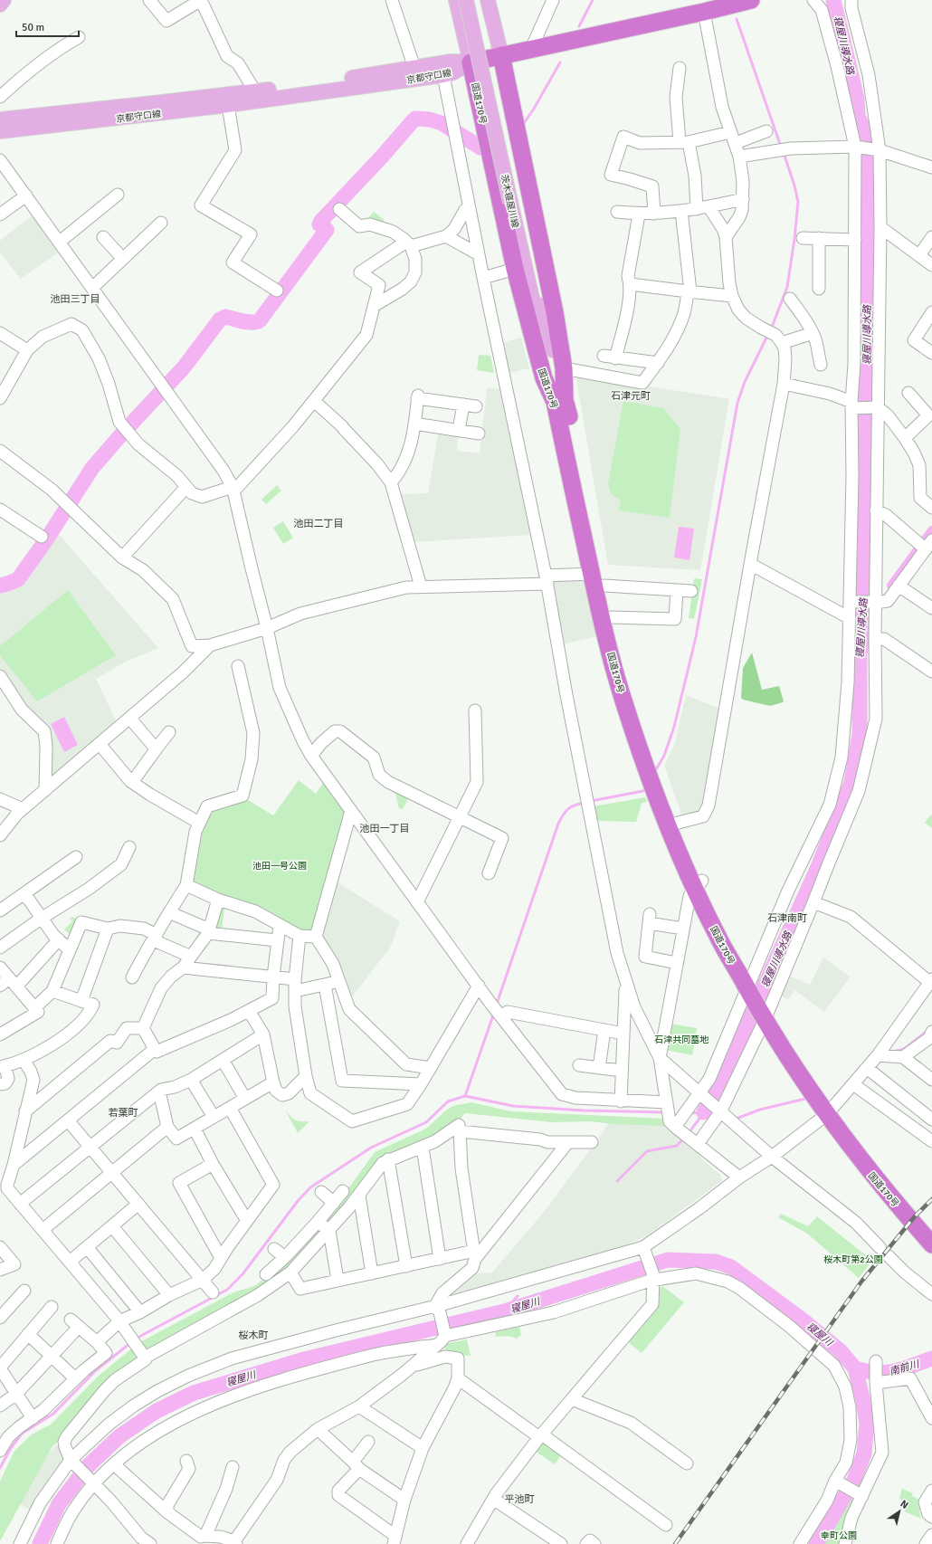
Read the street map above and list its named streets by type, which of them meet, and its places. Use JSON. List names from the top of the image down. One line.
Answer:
{"streets":{"highway":["国道170号"],"main road":["京都守口線","茨木寝屋川線"]},"crossings":[["京都守口線","国道170号"],["国道170号","茨木寝屋川線"]],"districts":["池田三丁目","石津元町","池田二丁目","池田一丁目","石津南町","若葉町","桜木町","平池町"],"water":["寝屋川導水路","寝屋川","南前川"],"parks":["池田一号公園","石津共同墓地","桜木町第2公園","幸町公園"],"scale_bar":"50 m","north":"top right"}
